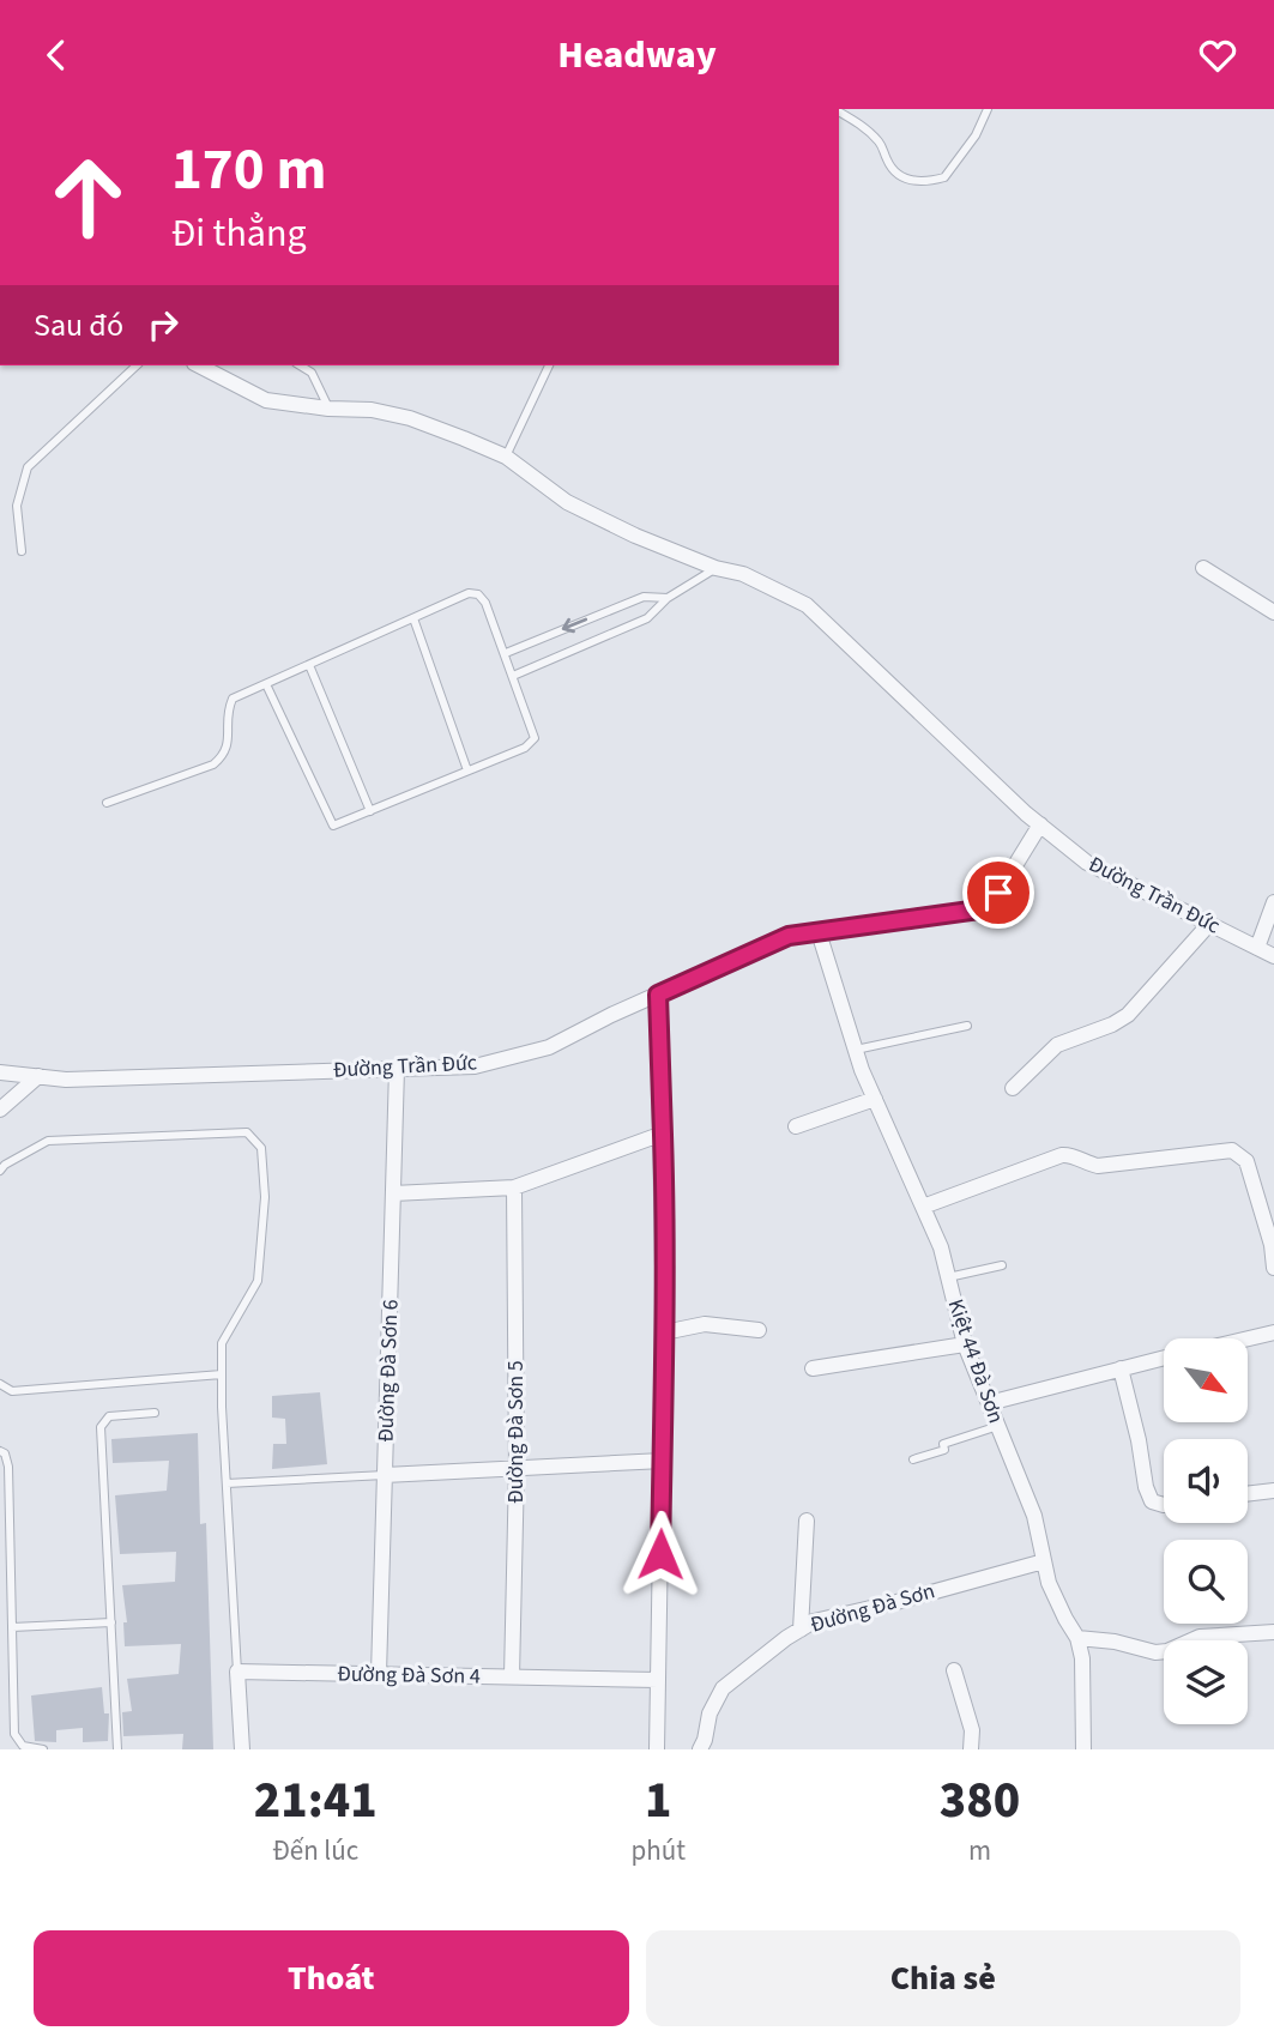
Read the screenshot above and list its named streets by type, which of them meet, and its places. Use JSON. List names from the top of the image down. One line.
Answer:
{"streets":{"street":["Đường Trần Đức","Kiệt 44 Đà Sơn","Đường Đà Sơn 6","Đường Đà Sơn 5","Đường Đà Sơn","Đường Đà Sơn 4"]},"crossings":[["Đường Trần Đức","Kiệt 44 Đà Sơn"],["Đường Trần Đức","Đường Đà Sơn 6"],["Kiệt 44 Đà Sơn","Đường Đà Sơn"],["Đường Đà Sơn 6","Đường Đà Sơn 4"],["Đường Đà Sơn 5","Đường Đà Sơn 4"]],"north":"bottom right","page":{"header":"Headway","turn":["170 m","Đi thẳng"],"then":"Sau đó","eta":["21:41","Đến lúc","1","phút","380","m"],"buttons":["Thoát","Chia sẻ"]}}
